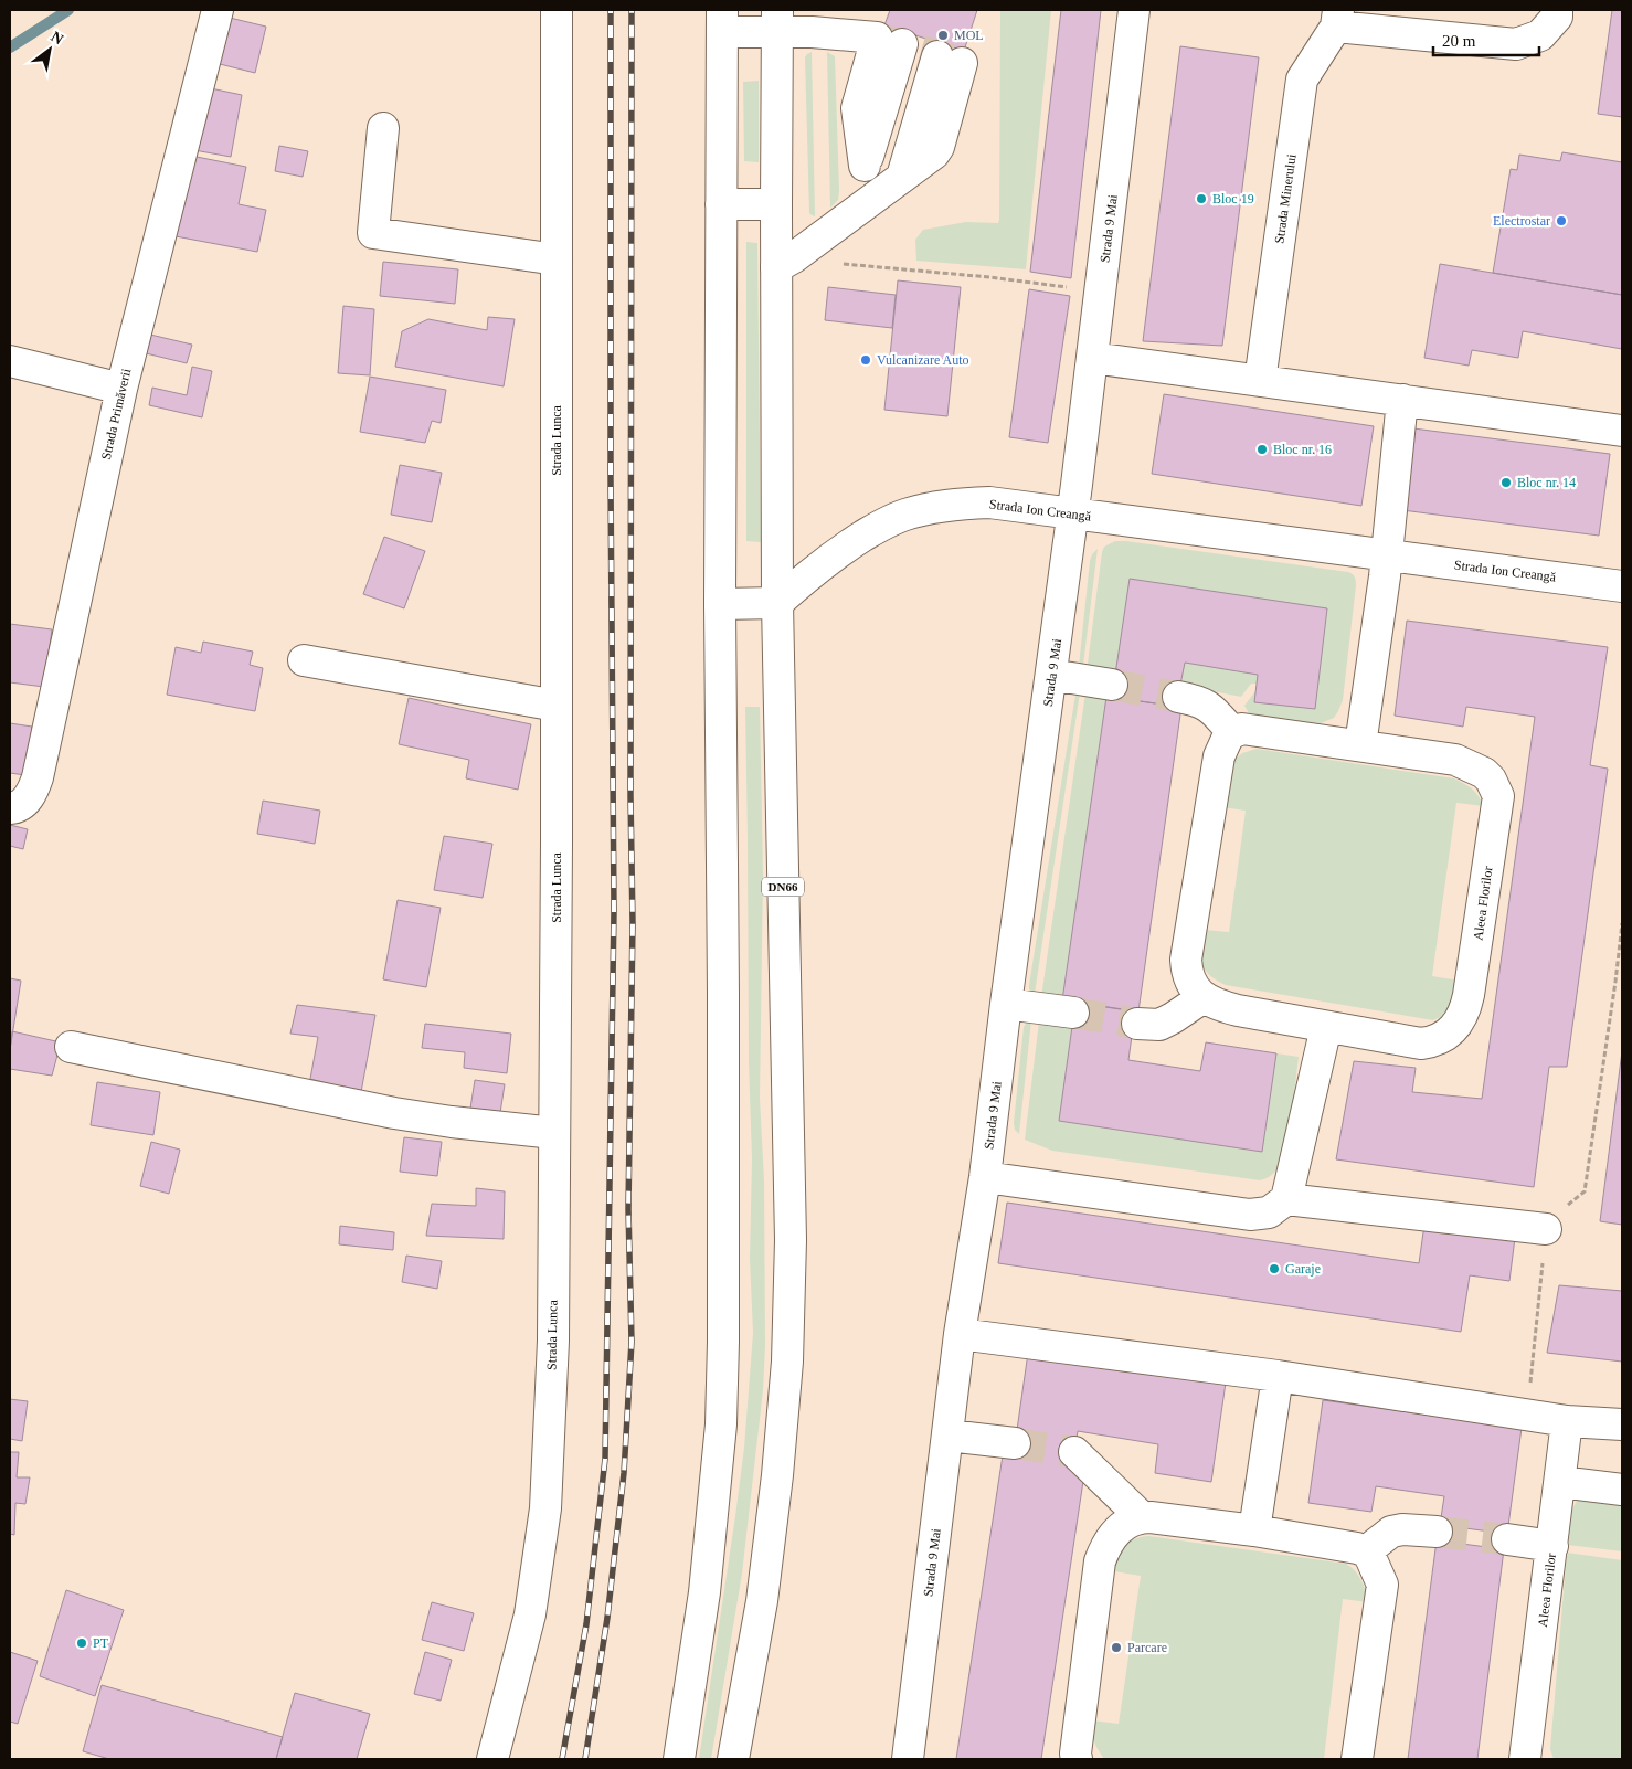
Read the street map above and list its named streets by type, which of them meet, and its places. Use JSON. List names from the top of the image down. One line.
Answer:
{"streets":{"street":["Strada Minerului","Strada 9 Mai","Strada Primăverii","Strada Lunca","Strada Ion Creangă","DN66","Aleea Florilor"]},"crossings":[["Strada 9 Mai","Strada Ion Creangă"],["Strada Ion Creangă","DN66"]],"places":["MOL","Bloc 19","Electrostar","Vulcanizare Auto","Bloc nr. 16","Bloc nr. 14","Garaje","PT","Parcare"],"scale_bar":"20 m","north":"top right"}
